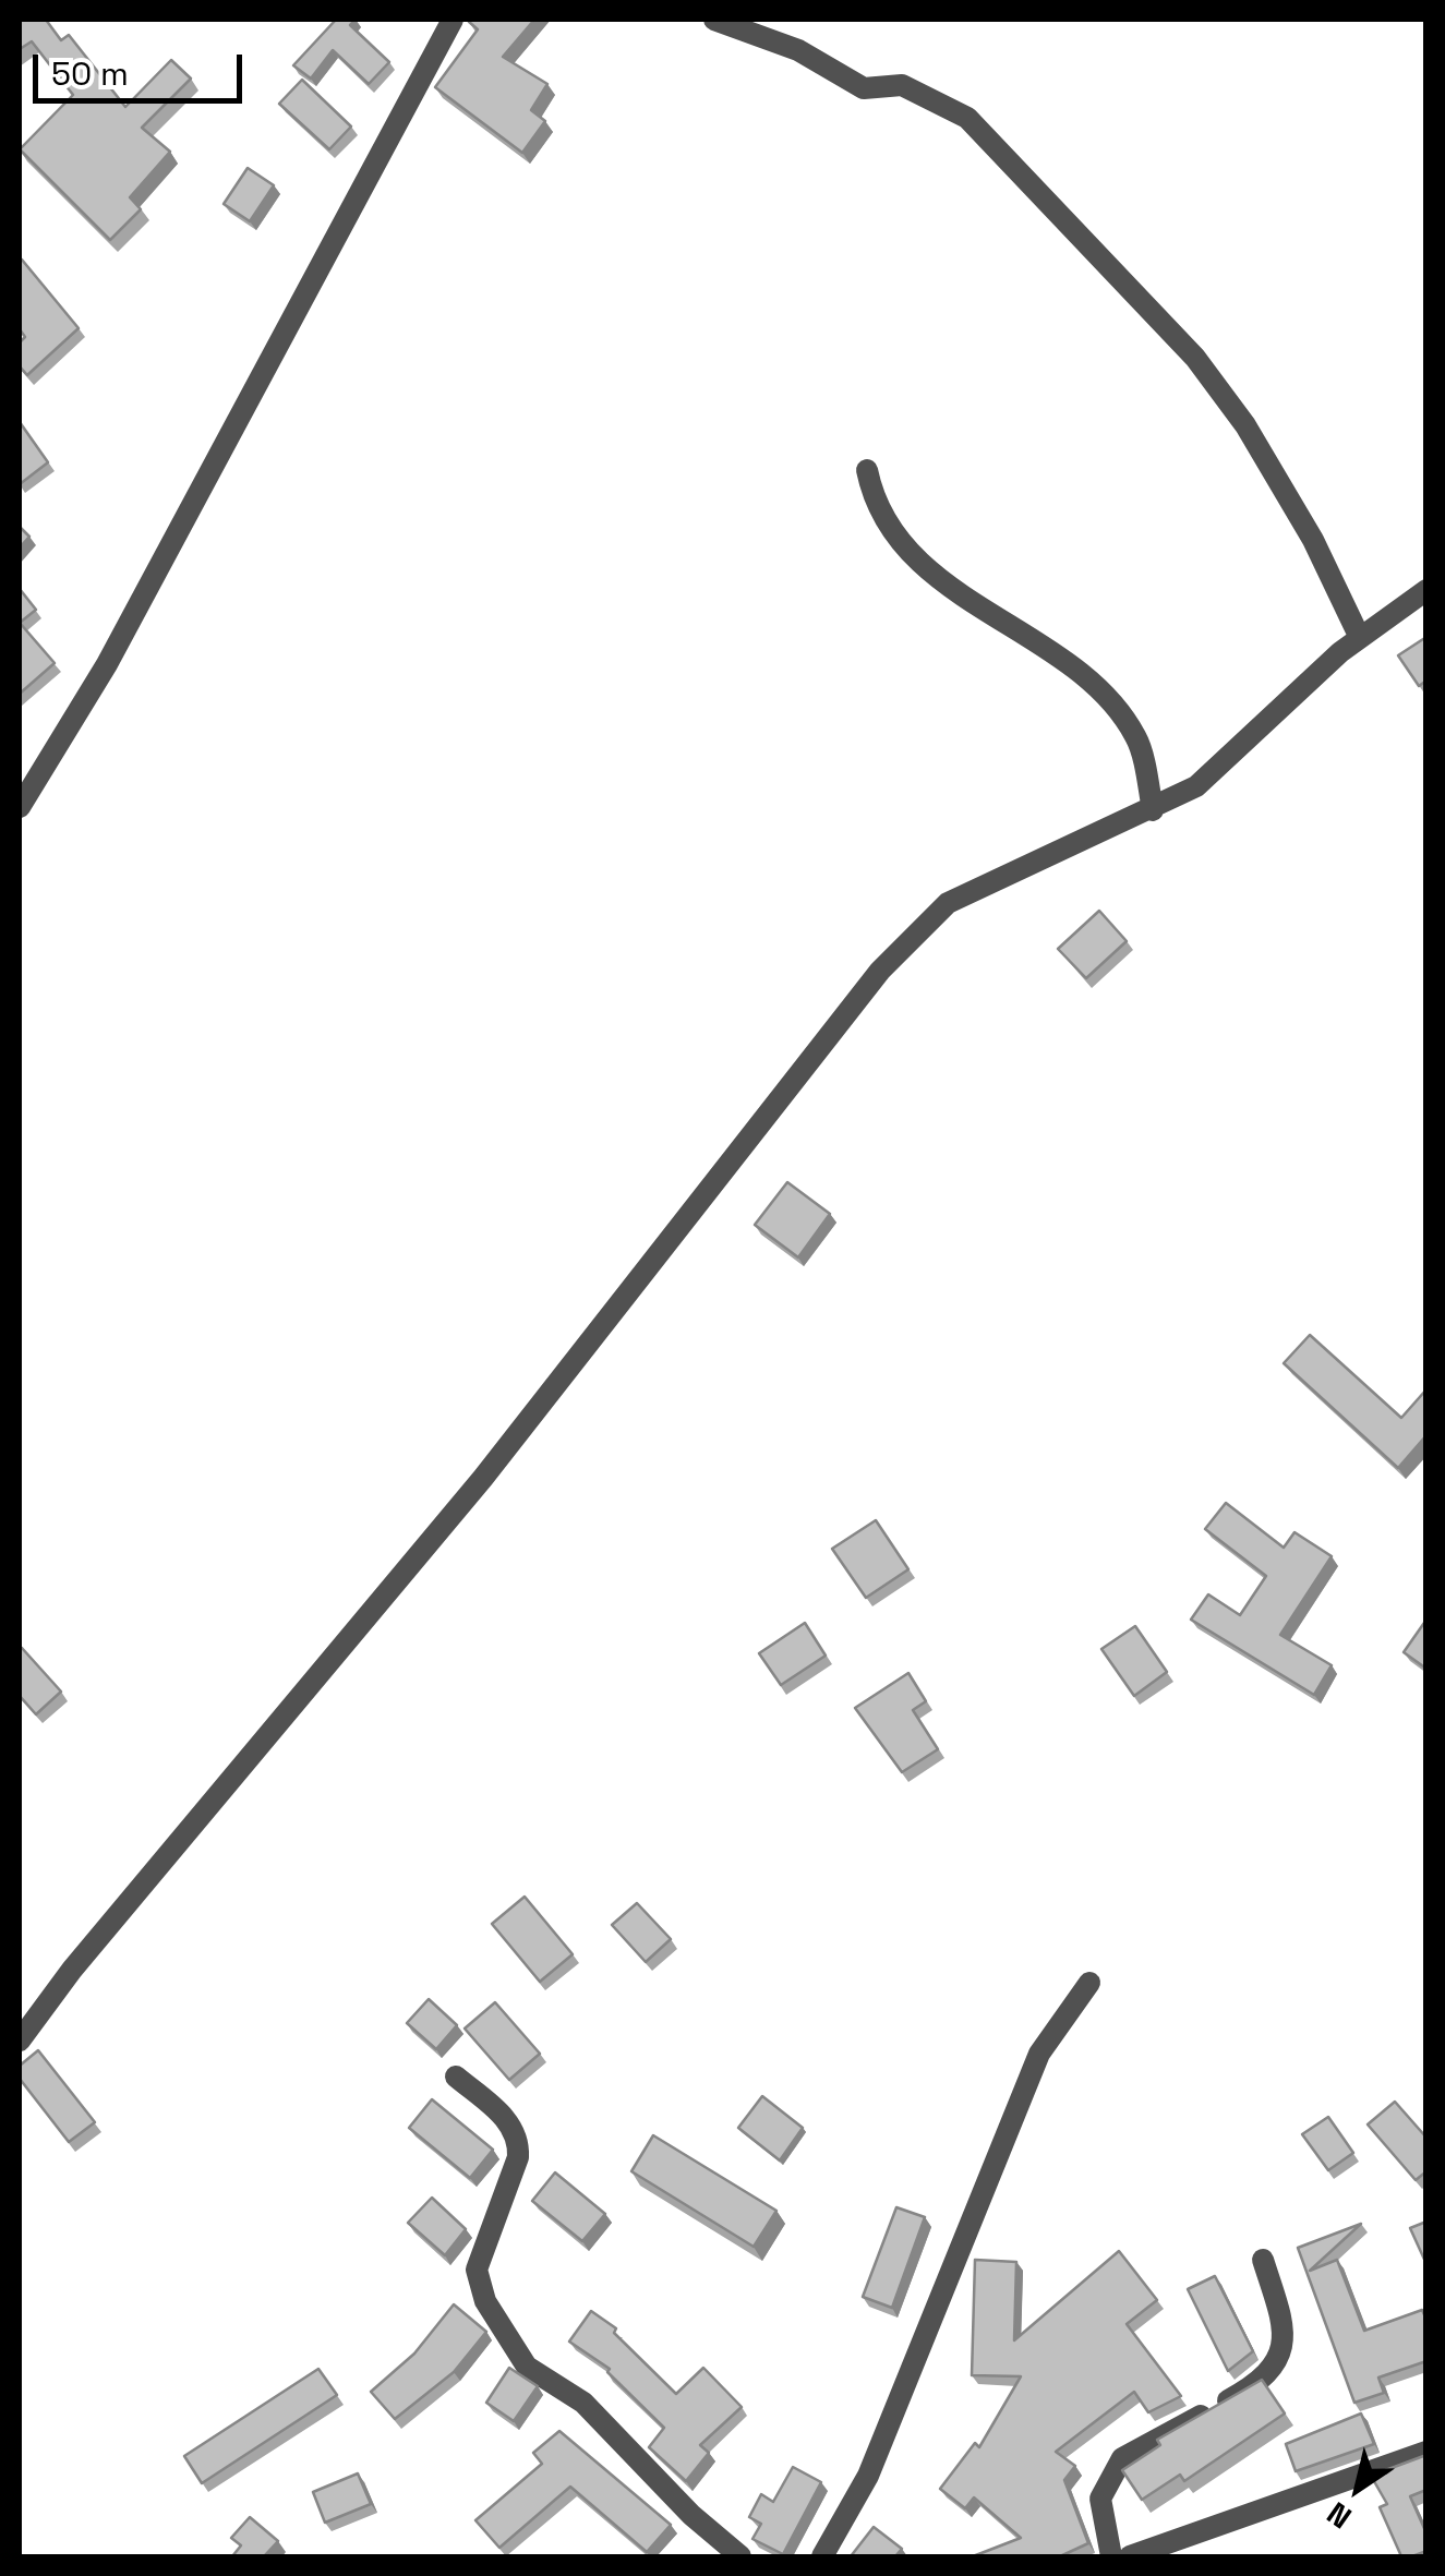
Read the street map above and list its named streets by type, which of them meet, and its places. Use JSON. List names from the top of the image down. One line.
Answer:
{"scale_bar":"50 m","north":"bottom left"}
